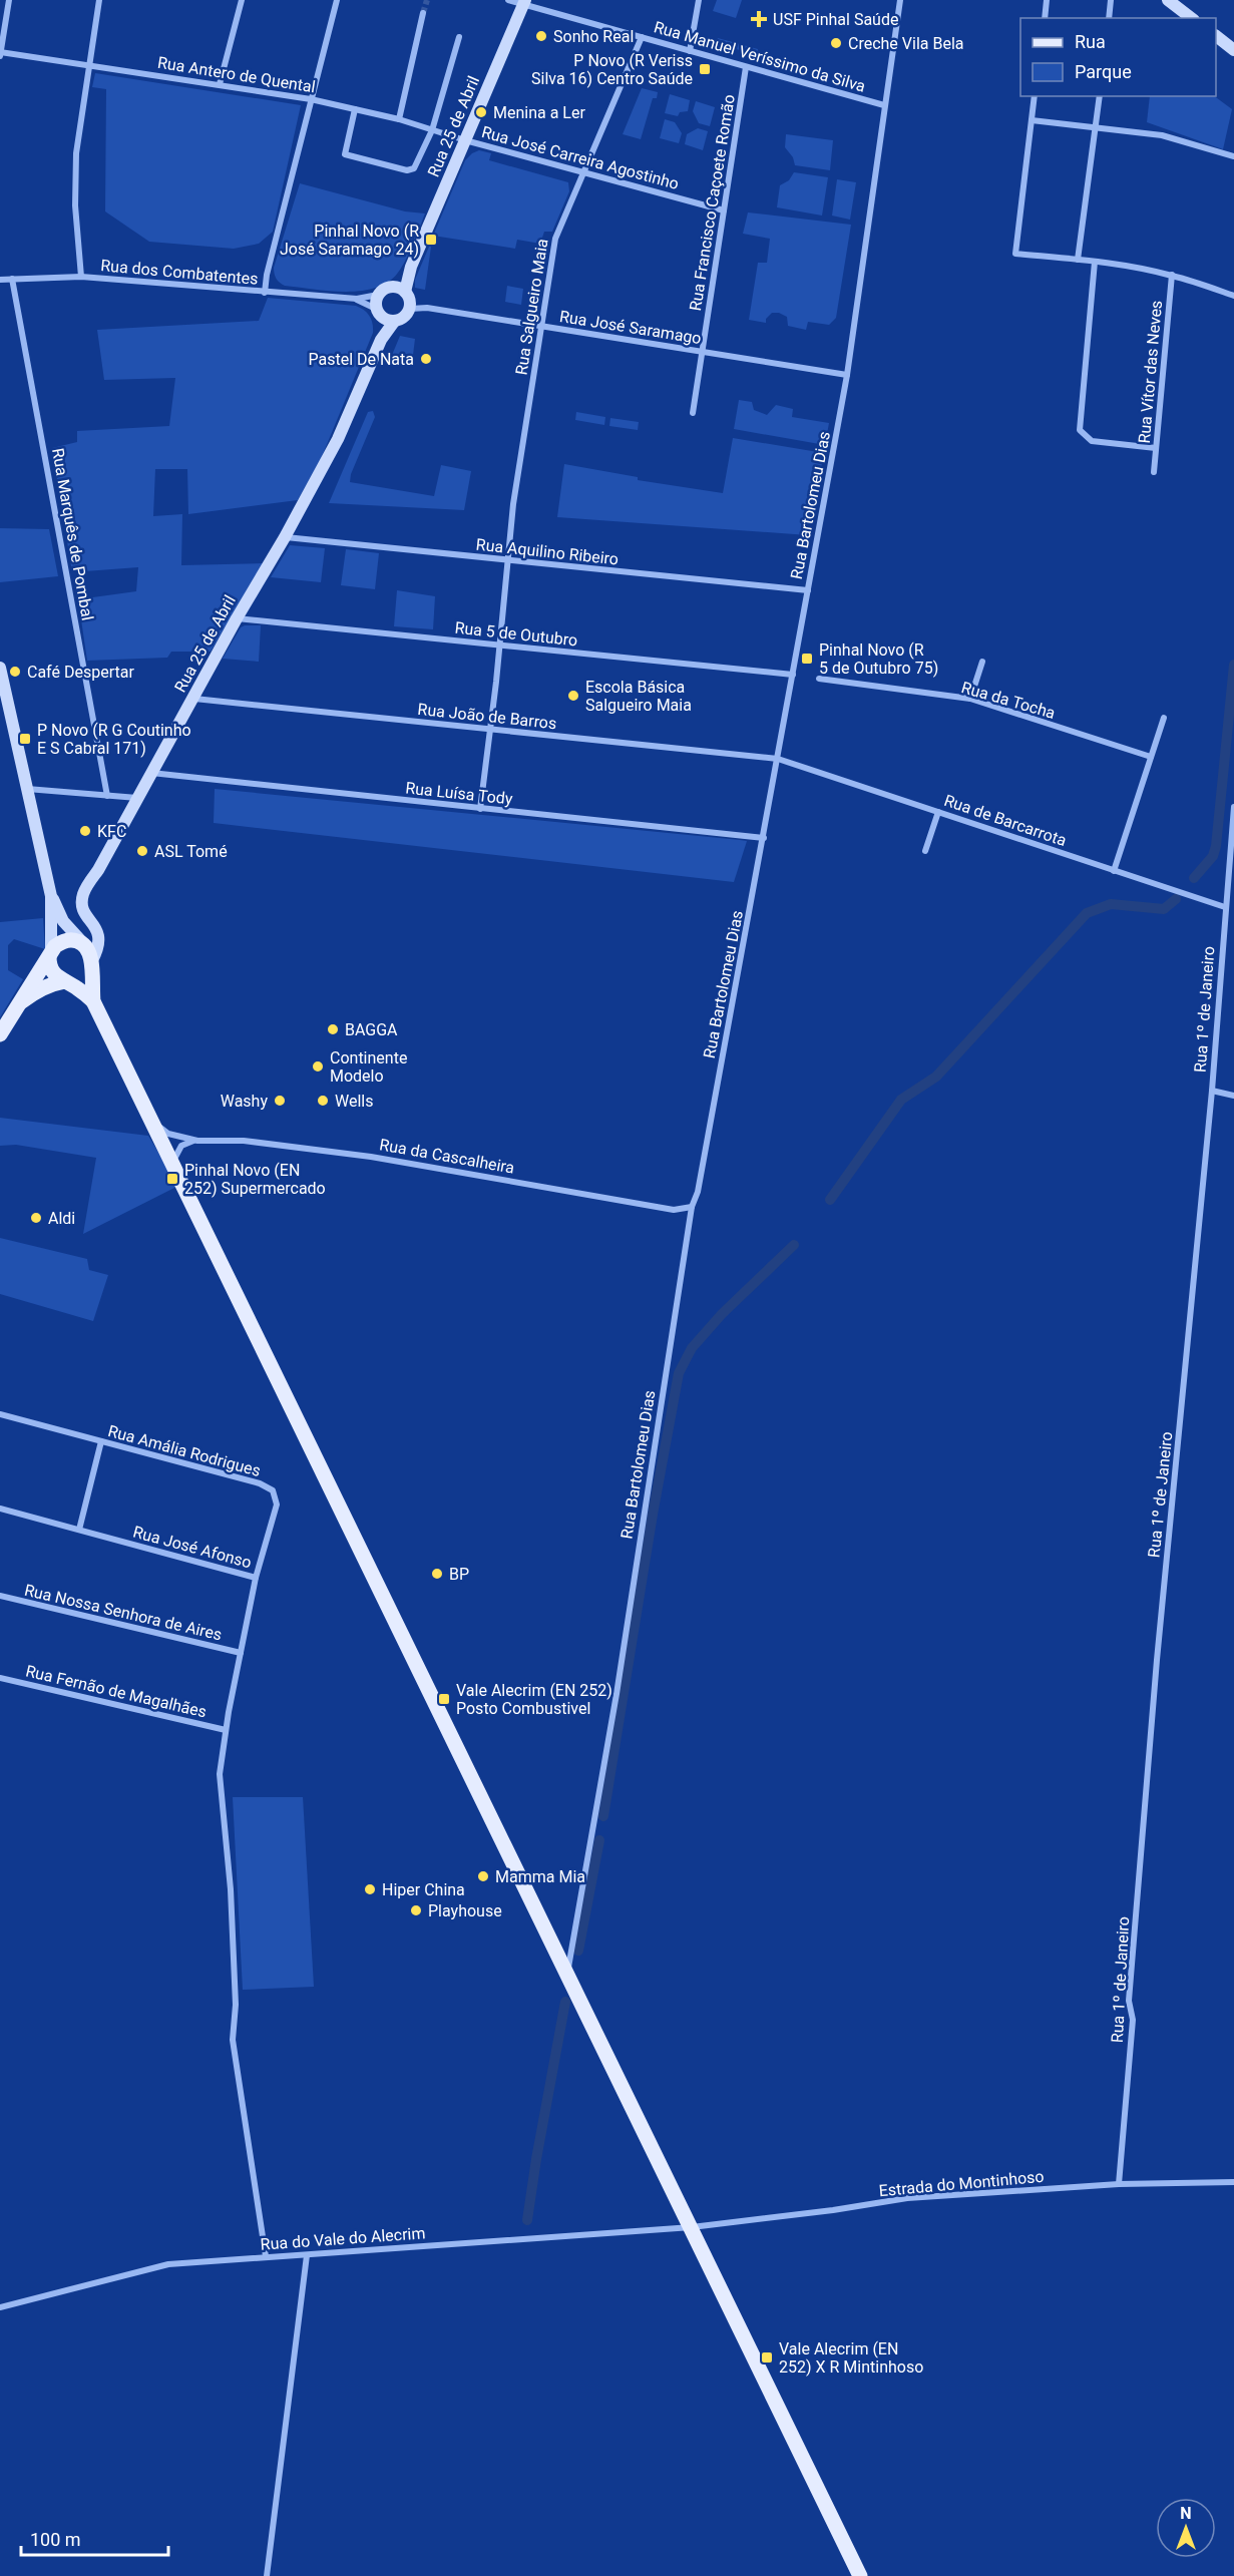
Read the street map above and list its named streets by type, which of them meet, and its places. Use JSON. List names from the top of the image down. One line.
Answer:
{"streets":{"street":["Rua Manuel Veríssimo da Silva","Rua Antero de Quental","Rua 25 de Abril","Rua José Carreira Agostinho","Rua Francisco Caçoete Romão","Rua dos Combatentes","Rua Salgueiro Maia","Rua José Saramago","Rua Vítor das Neves","Rua Bartolomeu Dias","Rua Marquês de Pombal","Rua Aquilino Ribeiro","Rua 5 de Outubro","Rua da Tocha","Rua João de Barros","Rua Luísa Tody","Rua de Barcarrota","Rua 1º de Janeiro","Rua da Cascalheira","Rua Amália Rodrigues","Rua José Afonso","Rua Nossa Senhora de Aires","Rua Fernão de Magalhães","Estrada do Montinhoso","Rua do Vale do Alecrim"]},"crossings":[["Rua Manuel Veríssimo da Silva","Rua 25 de Abril"],["Rua Manuel Veríssimo da Silva","Rua Francisco Caçoete Romão"],["Rua Manuel Veríssimo da Silva","Rua Salgueiro Maia"],["Rua Manuel Veríssimo da Silva","Rua Bartolomeu Dias"],["Rua Antero de Quental","Rua 25 de Abril"],["Rua Antero de Quental","Rua José Carreira Agostinho"],["Rua 25 de Abril","Rua José Carreira Agostinho"],["Rua 25 de Abril","Rua dos Combatentes"],["Rua 25 de Abril","Rua José Saramago"],["Rua 25 de Abril","Rua Aquilino Ribeiro"],["Rua 25 de Abril","Rua 5 de Outubro"],["Rua 25 de Abril","Rua João de Barros"],["Rua 25 de Abril","Rua Luísa Tody"],["Rua José Carreira Agostinho","Rua Francisco Caçoete Romão"],["Rua José Carreira Agostinho","Rua Salgueiro Maia"],["Rua Francisco Caçoete Romão","Rua José Saramago"],["Rua dos Combatentes","Rua José Saramago"],["Rua dos Combatentes","Rua Marquês de Pombal"],["Rua Salgueiro Maia","Rua José Saramago"],["Rua Salgueiro Maia","Rua Aquilino Ribeiro"],["Rua Salgueiro Maia","Rua 5 de Outubro"],["Rua Salgueiro Maia","Rua João de Barros"],["Rua Salgueiro Maia","Rua Luísa Tody"],["Rua José Saramago","Rua Bartolomeu Dias"],["Rua Bartolomeu Dias","Rua Aquilino Ribeiro"],["Rua Bartolomeu Dias","Rua 5 de Outubro"],["Rua Bartolomeu Dias","Rua João de Barros"],["Rua Bartolomeu Dias","Rua Luísa Tody"],["Rua Bartolomeu Dias","Rua de Barcarrota"],["Rua Bartolomeu Dias","Rua da Cascalheira"],["Rua João de Barros","Rua de Barcarrota"],["Rua de Barcarrota","Rua 1º de Janeiro"],["Rua 1º de Janeiro","Estrada do Montinhoso"],["Rua Amália Rodrigues","Rua José Afonso"],["Rua José Afonso","Rua Nossa Senhora de Aires"],["Rua José Afonso","Rua Fernão de Magalhães"],["Rua José Afonso","Rua do Vale do Alecrim"],["Estrada do Montinhoso","Rua do Vale do Alecrim"]],"places":{"health":["USF Pinhal Saúde"],"other":["Sonho Real","Creche Vila Bela","Menina a Ler","Pastel De Nata","Café Despertar","Escola Básica Salgueiro Maia","KFC","ASL Tomé","BAGGA","Continente Modelo","Washy","Wells","Aldi","BP","Mamma Mia","Hiper China","Playhouse"],"transit":["P Novo (R Veriss Silva 16) Centro Saúde","Pinhal Novo (R José Saramago 24)","Pinhal Novo (R 5 de Outubro 75)","P Novo (R G Coutinho E S Cabral 171)","Pinhal Novo (EN 252) Supermercado","Vale Alecrim (EN 252) Posto Combustivel","Vale Alecrim (EN 252) X R Mintinhoso"]},"legend":["Rua","Parque"],"scale_bar":"100 m","north":"top"}
